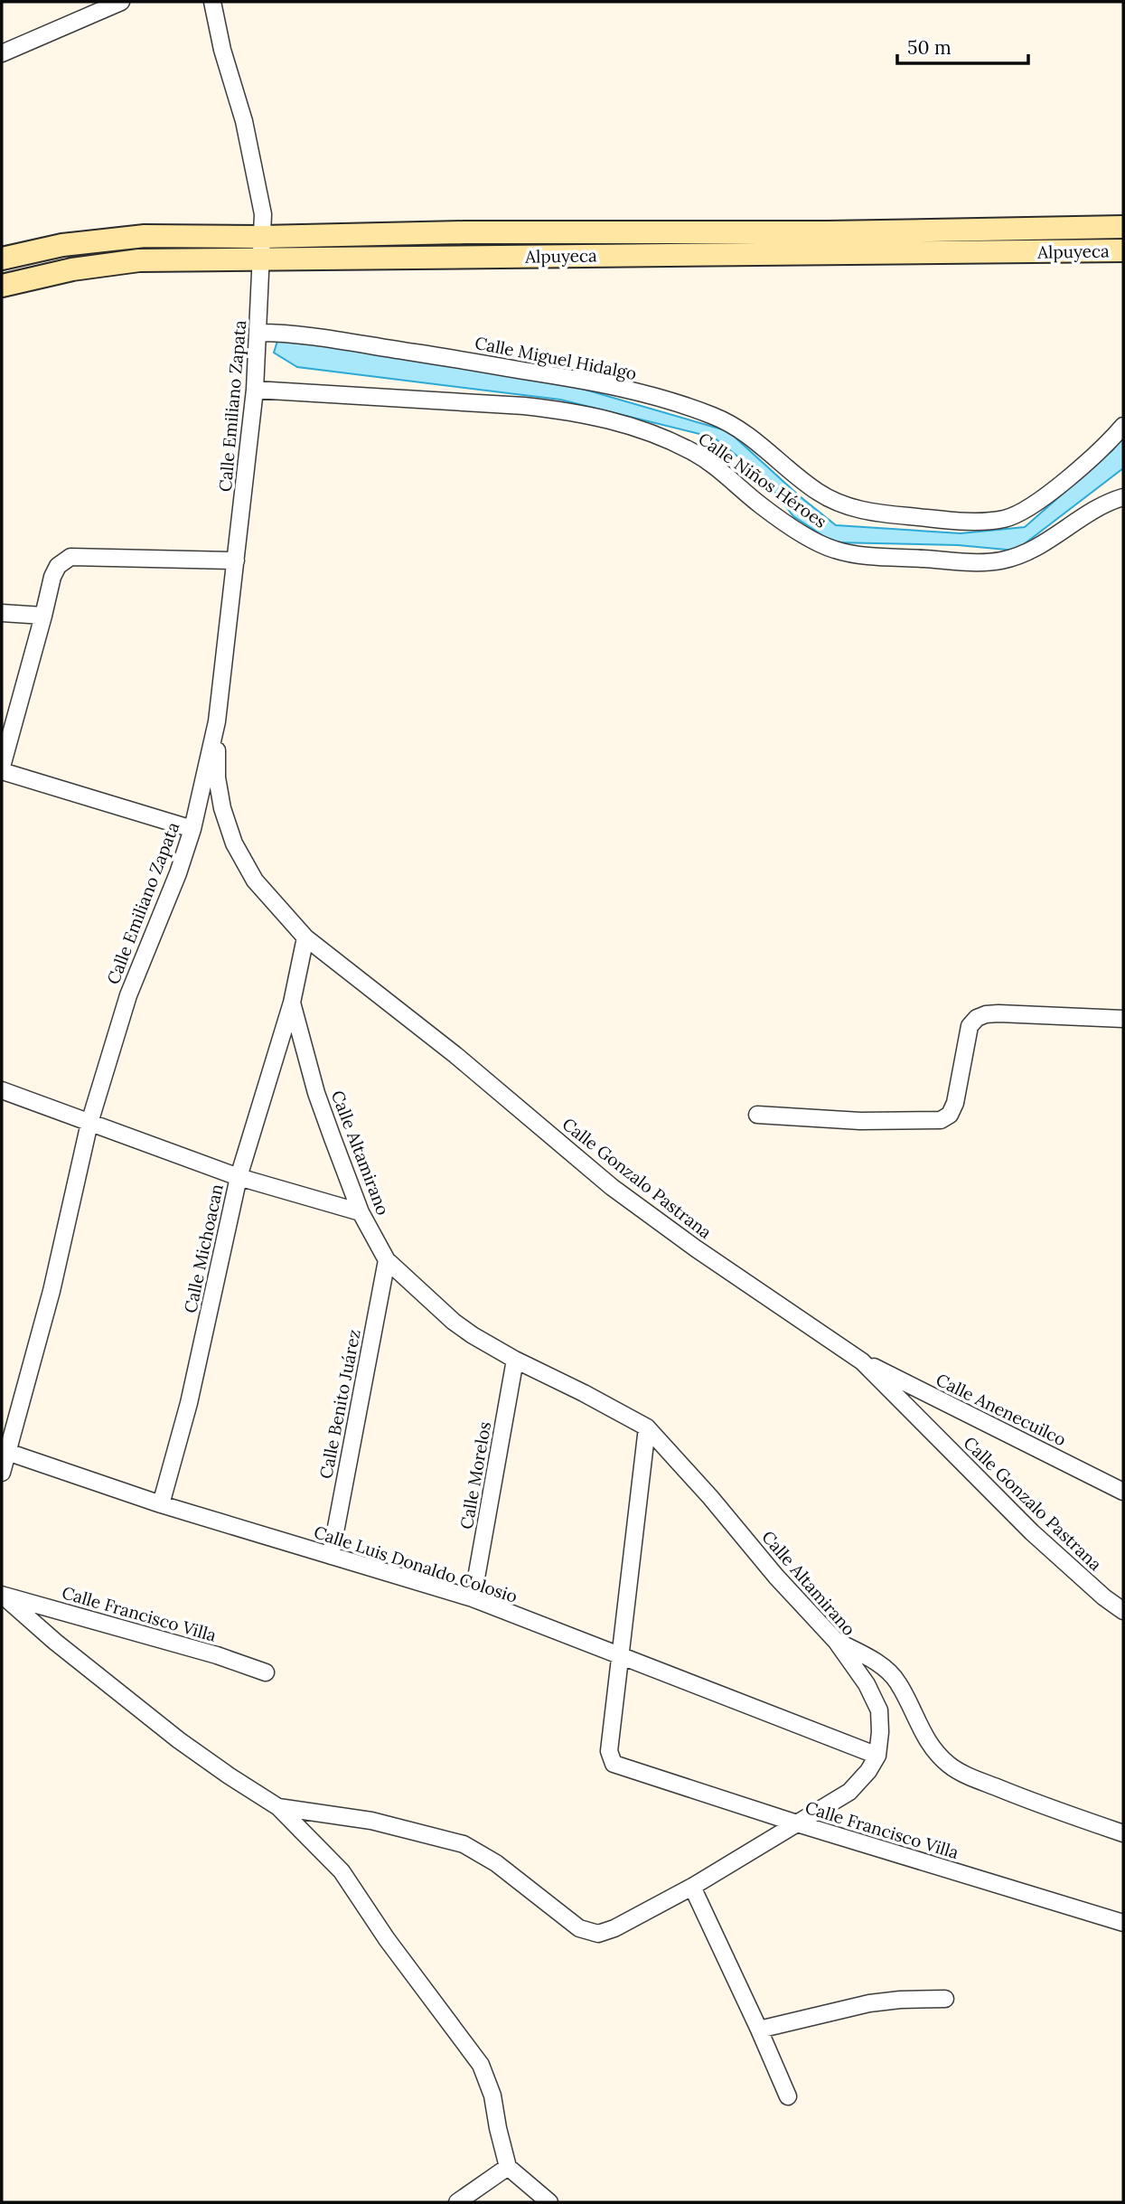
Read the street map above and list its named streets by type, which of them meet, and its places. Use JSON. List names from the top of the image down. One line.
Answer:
{"streets":{"main road":["Alpuyeca"],"street":["Calle Miguel Hidalgo","Calle Emiliano Zapata","Calle Niños Héroes","Calle Altamirano","Calle Gonzalo Pastrana","Calle Michoacan","Calle Benito Juárez","Calle Anenecuilco","Calle Morelos","Calle Luis Donaldo Colosio","Calle Francisco Villa"]},"crossings":[["Alpuyeca","Calle Emiliano Zapata"],["Calle Miguel Hidalgo","Calle Emiliano Zapata"],["Calle Emiliano Zapata","Calle Niños Héroes"],["Calle Emiliano Zapata","Calle Gonzalo Pastrana"],["Calle Emiliano Zapata","Calle Luis Donaldo Colosio"],["Calle Altamirano","Calle Gonzalo Pastrana"],["Calle Altamirano","Calle Michoacan"],["Calle Altamirano","Calle Benito Juárez"],["Calle Altamirano","Calle Morelos"],["Calle Altamirano","Calle Luis Donaldo Colosio"],["Calle Gonzalo Pastrana","Calle Anenecuilco"],["Calle Michoacan","Calle Luis Donaldo Colosio"],["Calle Benito Juárez","Calle Luis Donaldo Colosio"],["Calle Morelos","Calle Luis Donaldo Colosio"],["Calle Luis Donaldo Colosio","Calle Francisco Villa"]],"scale_bar":"50 m"}
